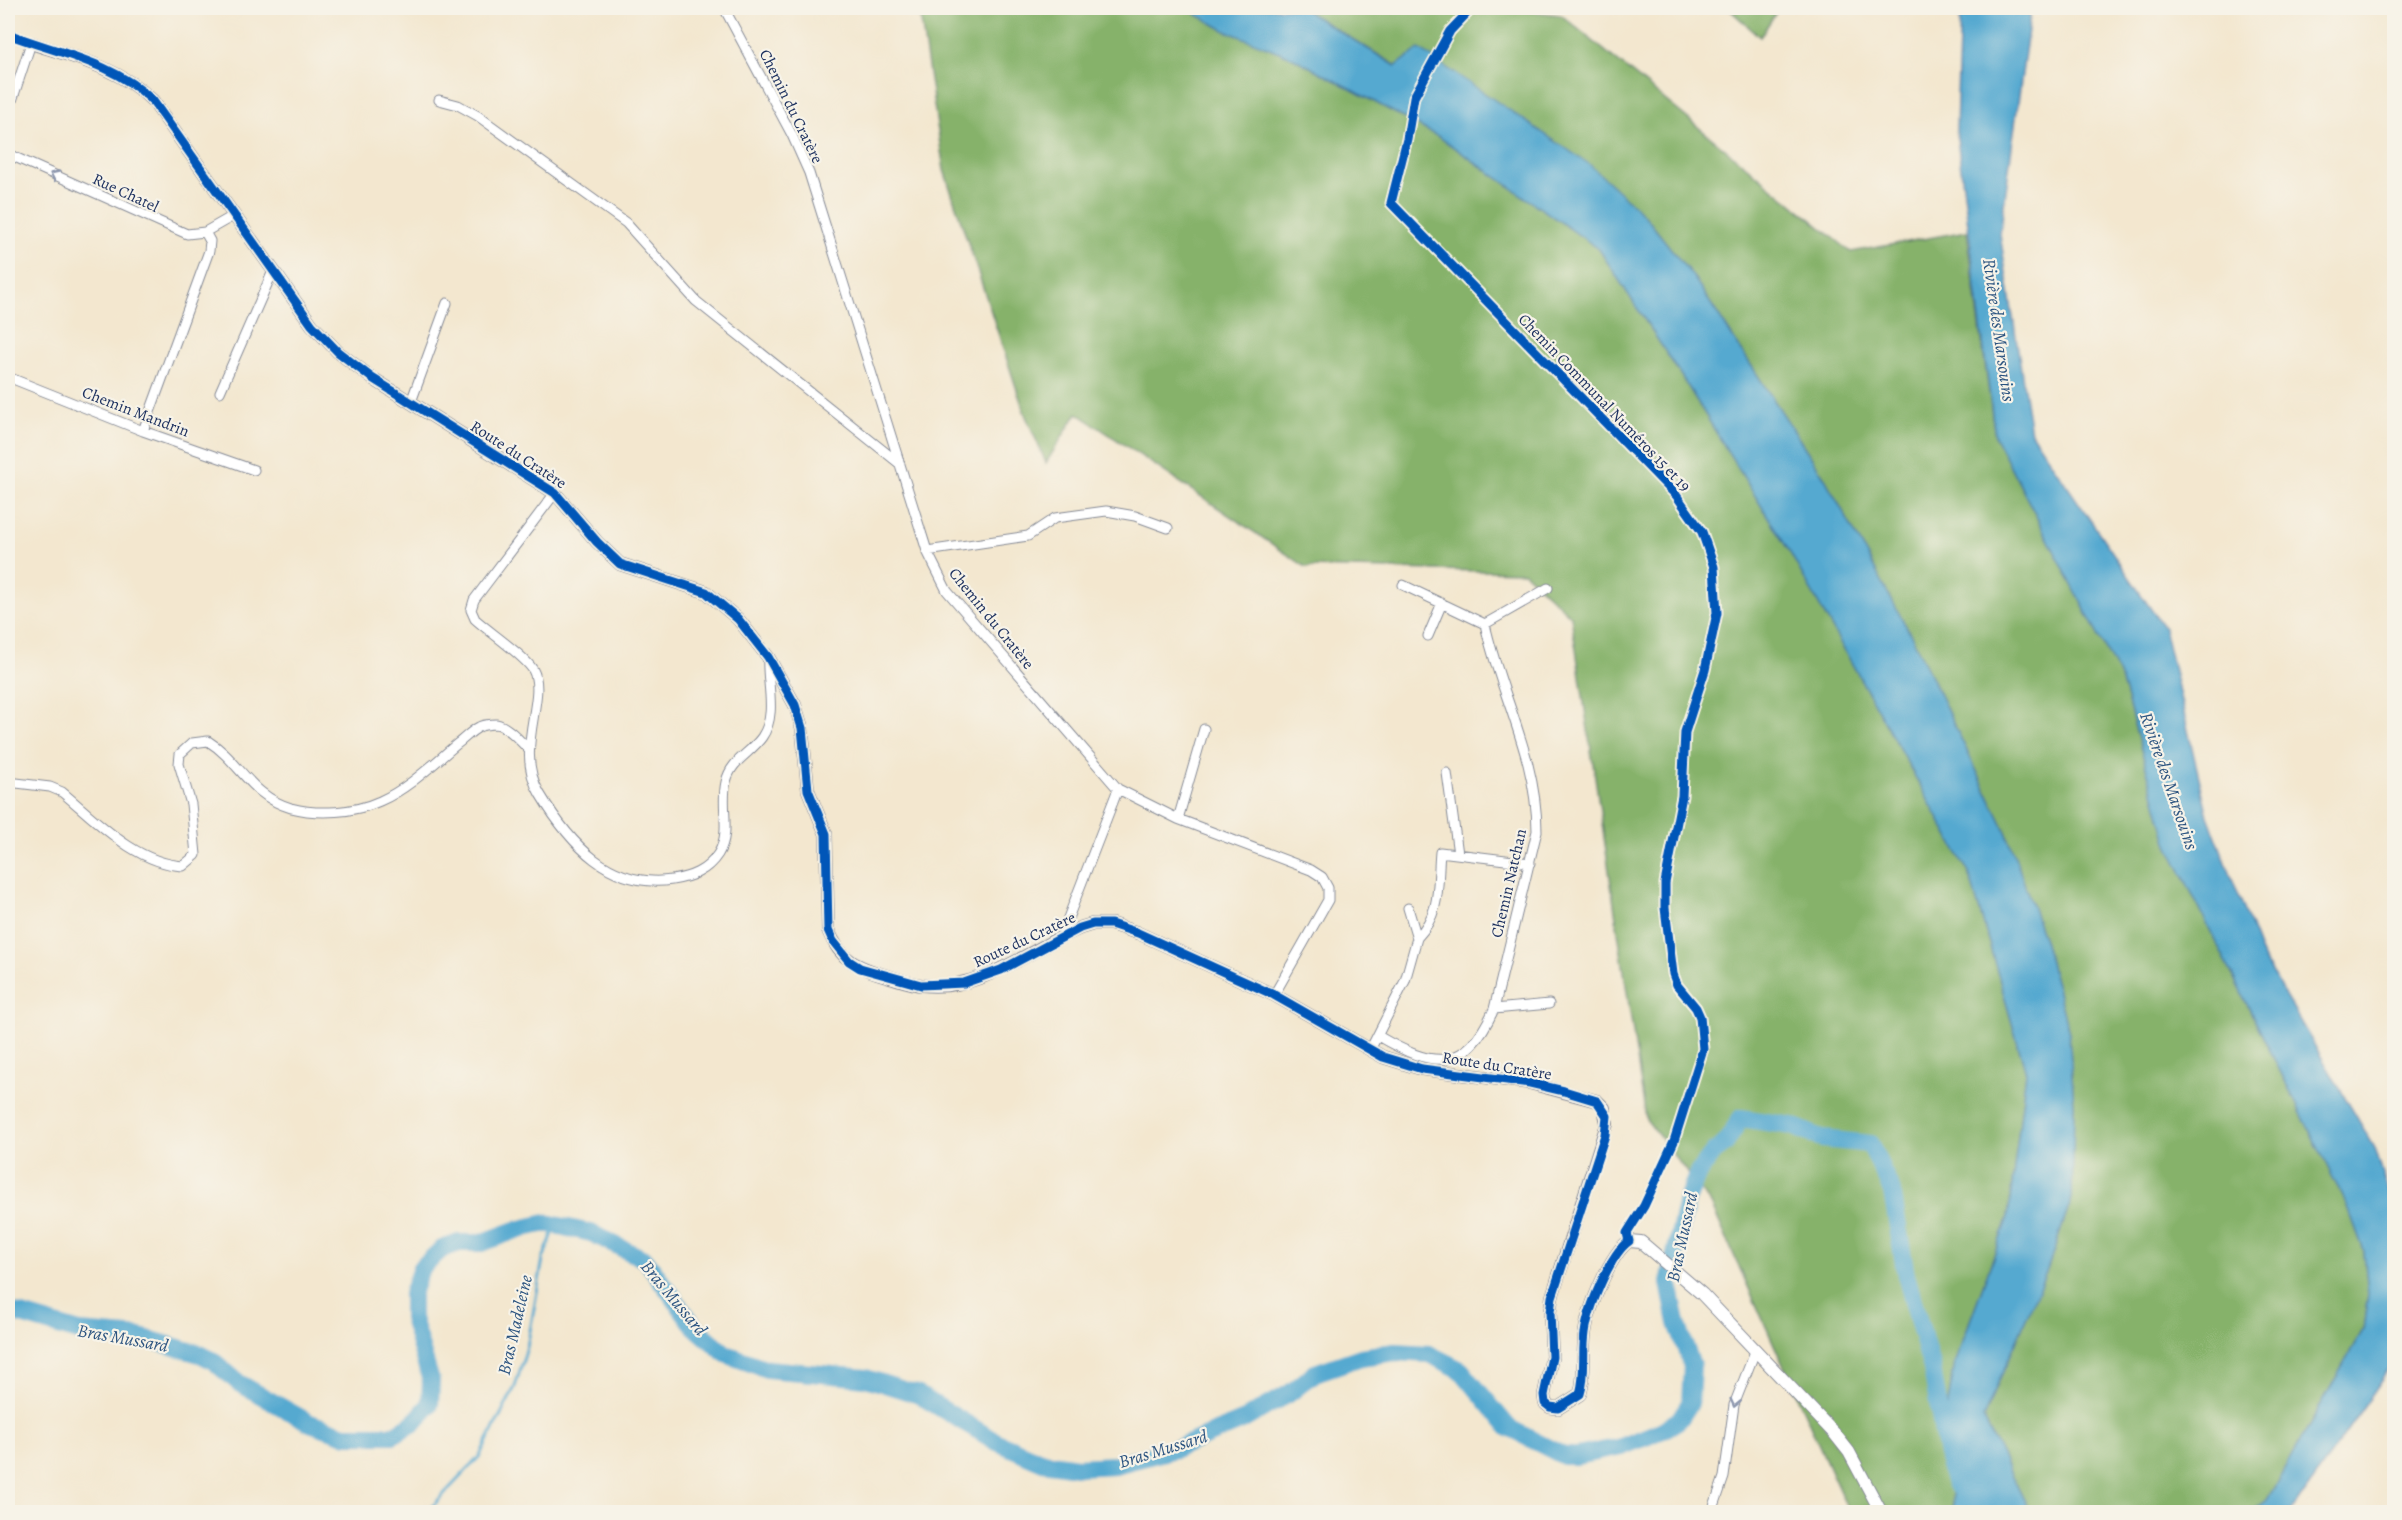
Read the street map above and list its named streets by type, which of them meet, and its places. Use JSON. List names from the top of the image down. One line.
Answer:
{"streets":{"street":["Chemin du Cratère","Rue Chatel","Chemin Communal Numéros 15 et 19","Chemin Mandrin","Route du Cratère","Chemin Natchan"]},"crossings":[["Chemin du Cratère","Route du Cratère"],["Chemin Communal Numéros 15 et 19","Route du Cratère"]],"one_way":["Rue Chatel"],"water":["Rivière des Marsouins","Bras Mussard","Bras Madeleine"]}
